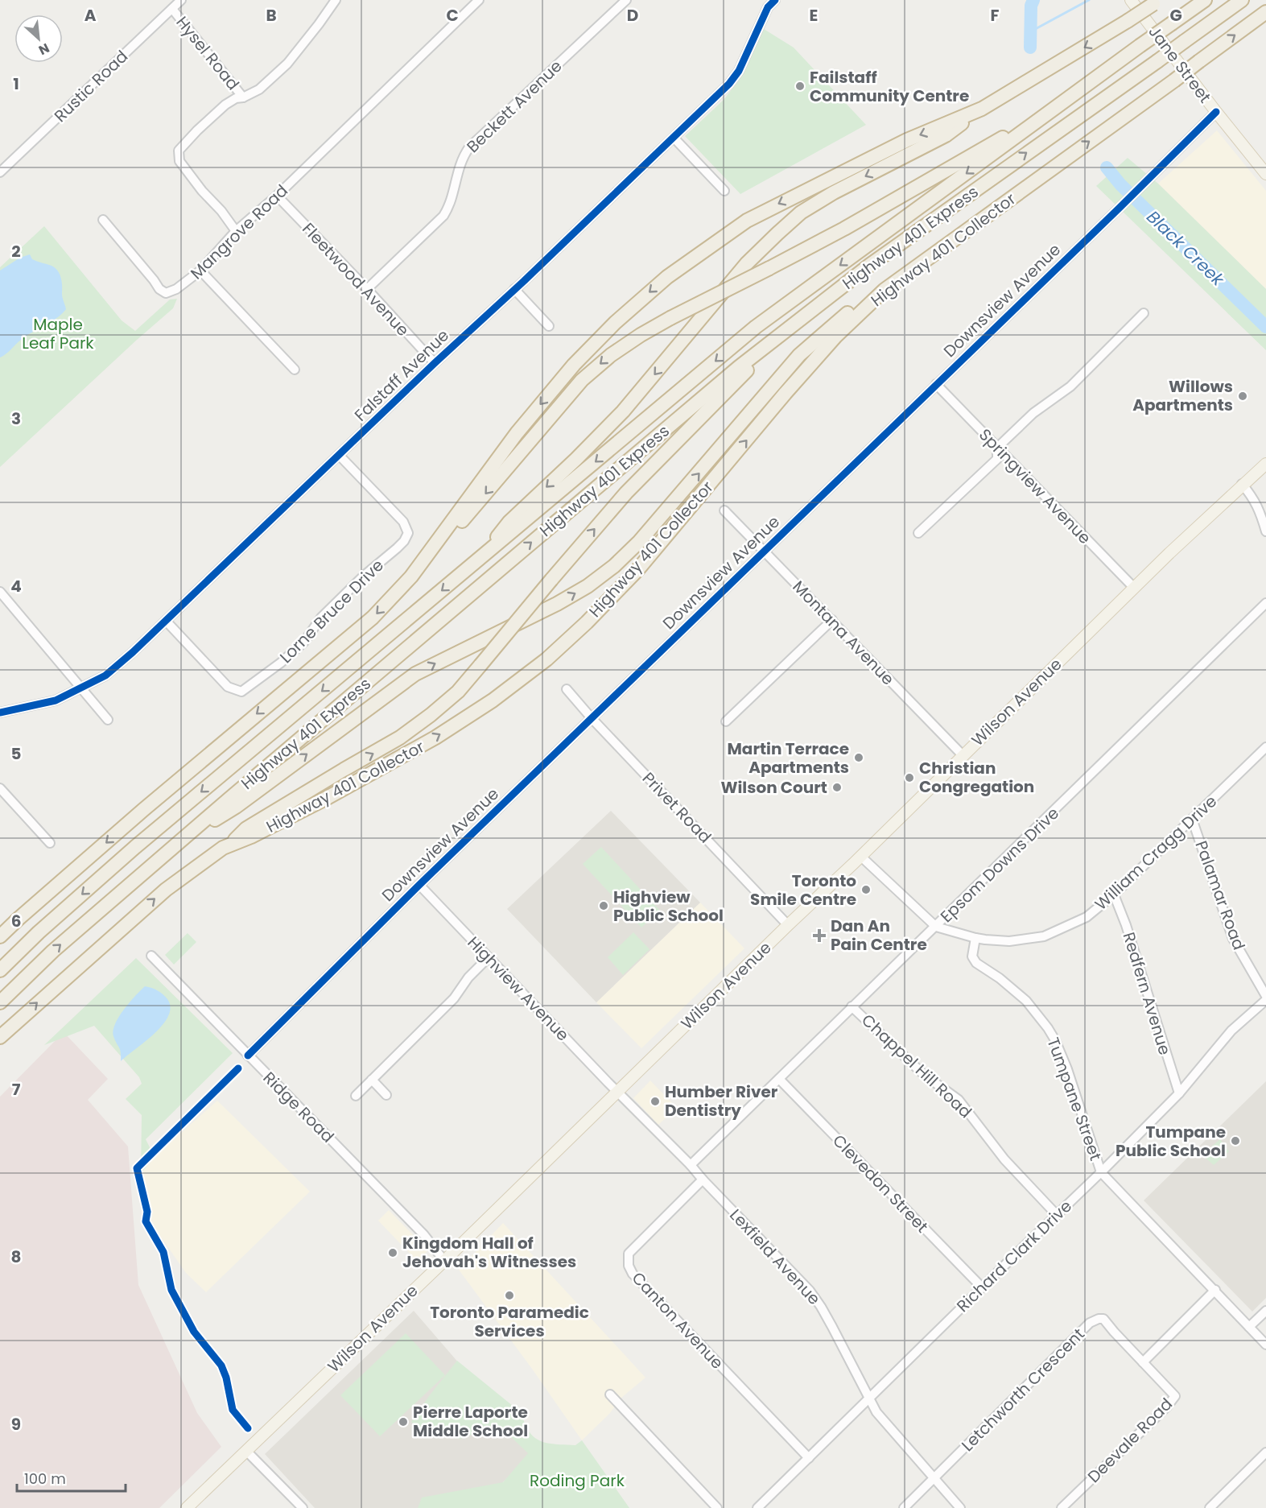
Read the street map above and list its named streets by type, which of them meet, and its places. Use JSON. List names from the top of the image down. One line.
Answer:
{"streets":{"highway":["Highway 401 Express","Highway 401 Collector"],"main road":["Jane Street","Wilson Avenue"],"street":["Hysel Road","Rustic Road","Beckett Avenue","Mangrove Road","Fleetwood Avenue","Downsview Avenue","Falstaff Avenue","Springview Avenue","Lorne Bruce Drive","Montana Avenue","Privet Road","William Cragg Drive","Epsom Downs Drive","Palamar Road","Highview Avenue","Redfern Avenue","Chappel Hill Road","Tumpane Street","Ridge Road","Clevedon Street","Richard Clark Drive","Lexfield Avenue","Canton Avenue","Letchworth Crescent","Deevale Road"]},"crossings":[["Hysel Road","Rustic Road"],["Jane Street","Downsview Avenue"],["Beckett Avenue","Fleetwood Avenue"],["Mangrove Road","Fleetwood Avenue"],["Fleetwood Avenue","Falstaff Avenue"],["Downsview Avenue","Springview Avenue"],["Downsview Avenue","Montana Avenue"],["Downsview Avenue","Privet Road"],["Downsview Avenue","Highview Avenue"],["Downsview Avenue","Ridge Road"],["Falstaff Avenue","Lorne Bruce Drive"],["Springview Avenue","Wilson Avenue"],["Montana Avenue","Wilson Avenue"],["Wilson Avenue","Privet Road"],["Wilson Avenue","William Cragg Drive"],["Wilson Avenue","Highview Avenue"],["Wilson Avenue","Ridge Road"],["Wilson Avenue","Lexfield Avenue"],["William Cragg Drive","Epsom Downs Drive"],["William Cragg Drive","Palamar Road"],["William Cragg Drive","Redfern Avenue"],["William Cragg Drive","Tumpane Street"],["Epsom Downs Drive","Chappel Hill Road"],["Epsom Downs Drive","Clevedon Street"],["Epsom Downs Drive","Lexfield Avenue"],["Highview Avenue","Lexfield Avenue"],["Redfern Avenue","Richard Clark Drive"],["Chappel Hill Road","Richard Clark Drive"],["Tumpane Street","Richard Clark Drive"],["Clevedon Street","Richard Clark Drive"],["Richard Clark Drive","Lexfield Avenue"],["Richard Clark Drive","Canton Avenue"],["Lexfield Avenue","Canton Avenue"],["Lexfield Avenue","Letchworth Crescent"],["Letchworth Crescent","Deevale Road"]],"water":["Black Creek"],"parks":["Maple Leaf Park","Roding Park"],"places":{"other":["Failstaff Community Centre","Willows Apartments","Martin Terrace Apartments","Christian Congregation","Wilson Court","Toronto Smile Centre","Highview Public School","Humber River Dentistry","Tumpane Public School","Kingdom Hall of Jehovah's Witnesses","Toronto Paramedic Services","Pierre Laporte Middle School"],"health":["Dan An Pain Centre"]},"scale_bar":"100 m","north":"bottom right","grid":{"columns":["A","B","C","D","E","F","G"],"rows":["1","2","3","4","5","6","7","8","9"]}}
